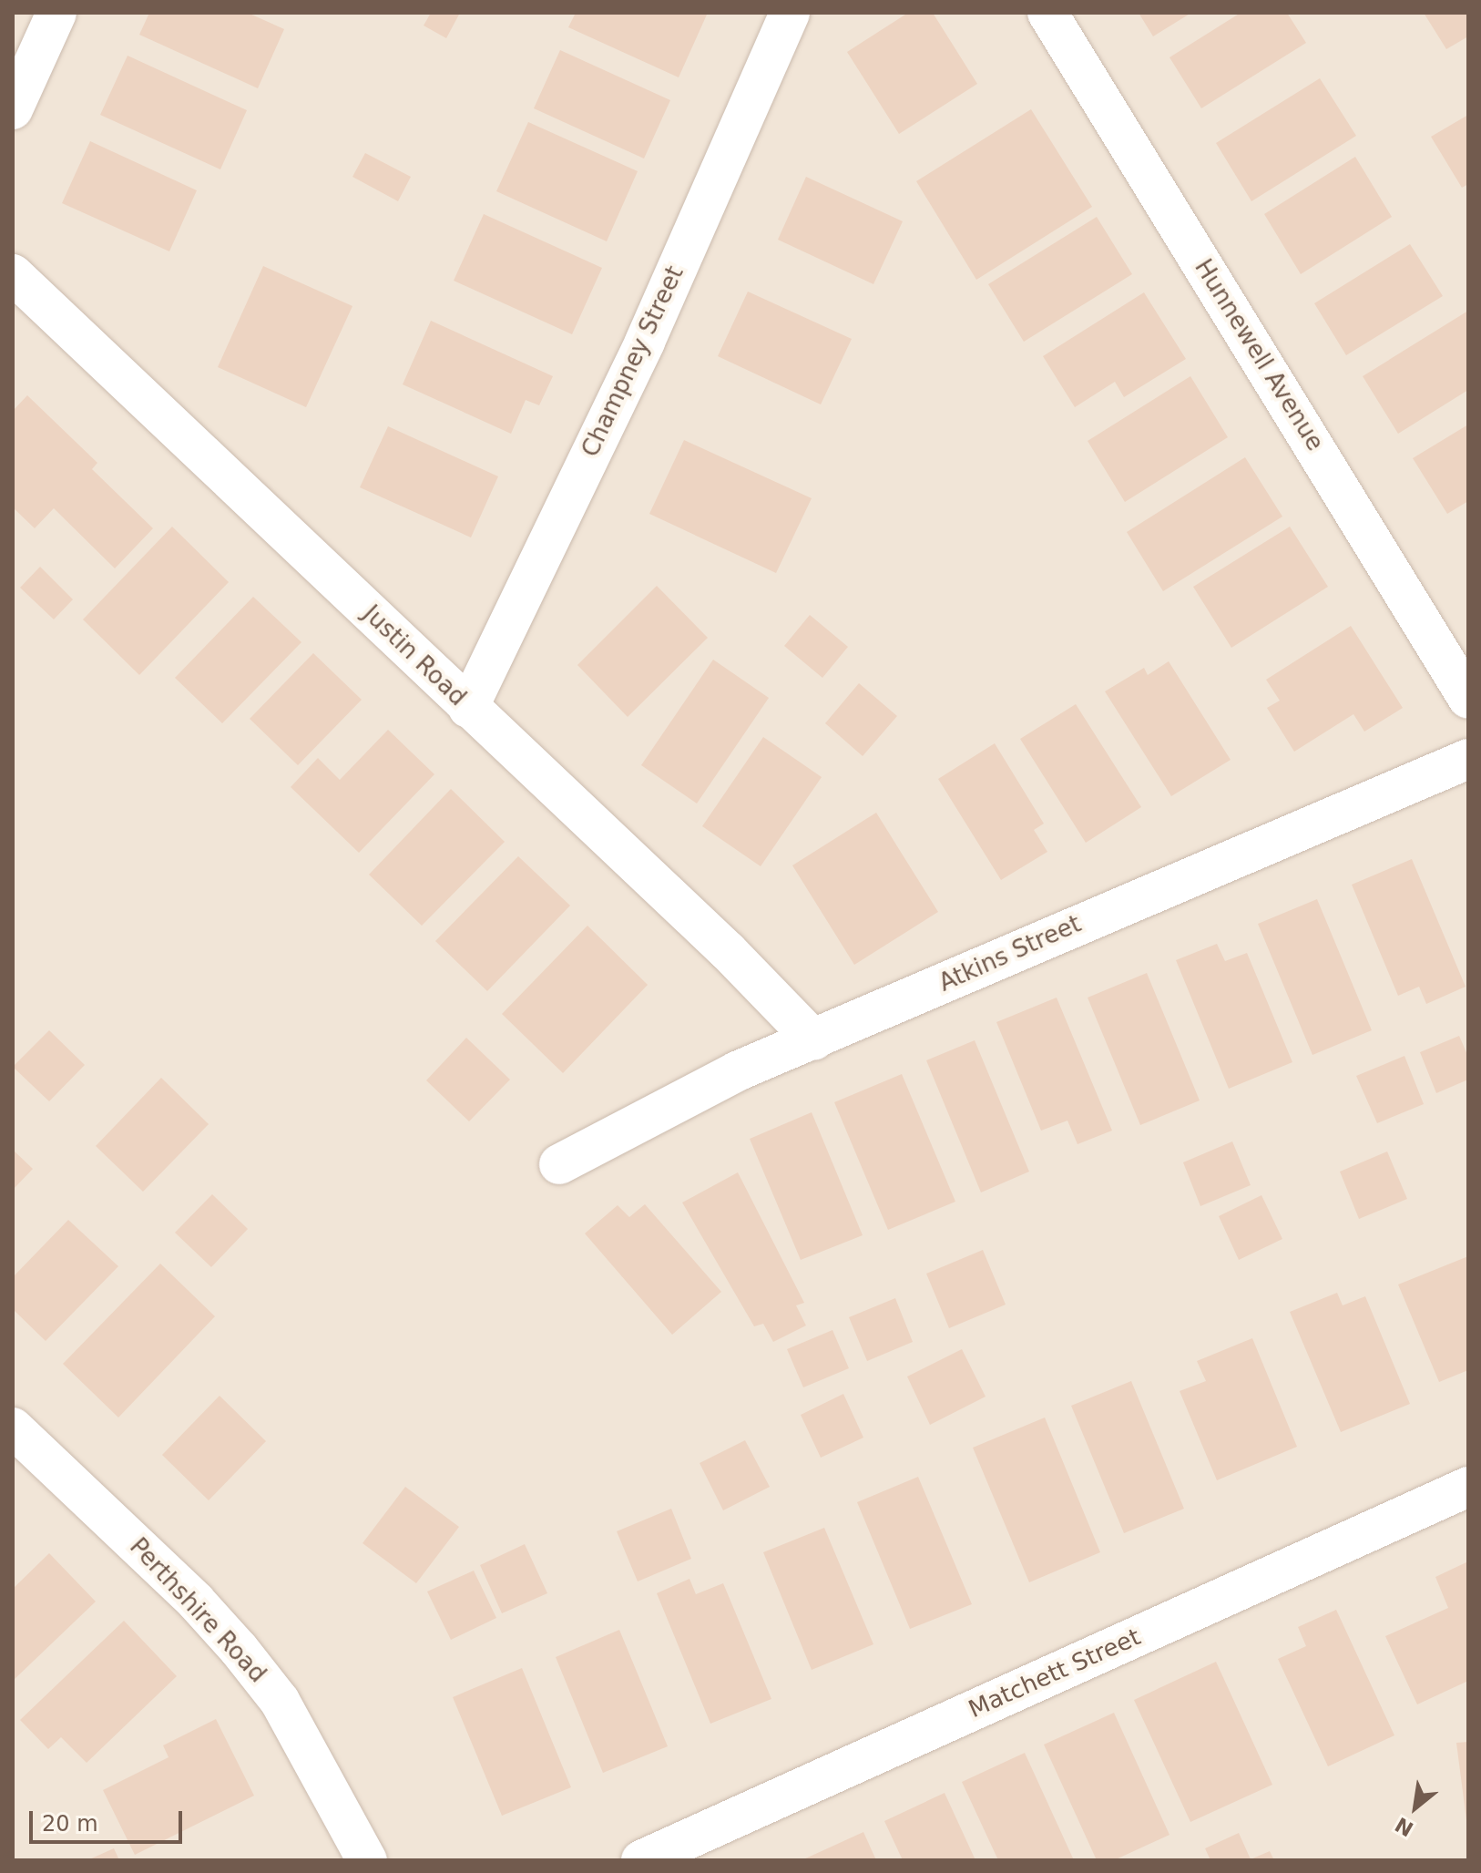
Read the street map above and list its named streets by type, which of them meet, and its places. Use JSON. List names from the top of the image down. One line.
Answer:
{"streets":{"street":["Hunnewell Avenue","Champney Street","Justin Road","Atkins Street","Perthshire Road","Matchett Street"]},"crossings":[["Champney Street","Justin Road"],["Justin Road","Atkins Street"]],"scale_bar":"20 m","north":"bottom left"}
